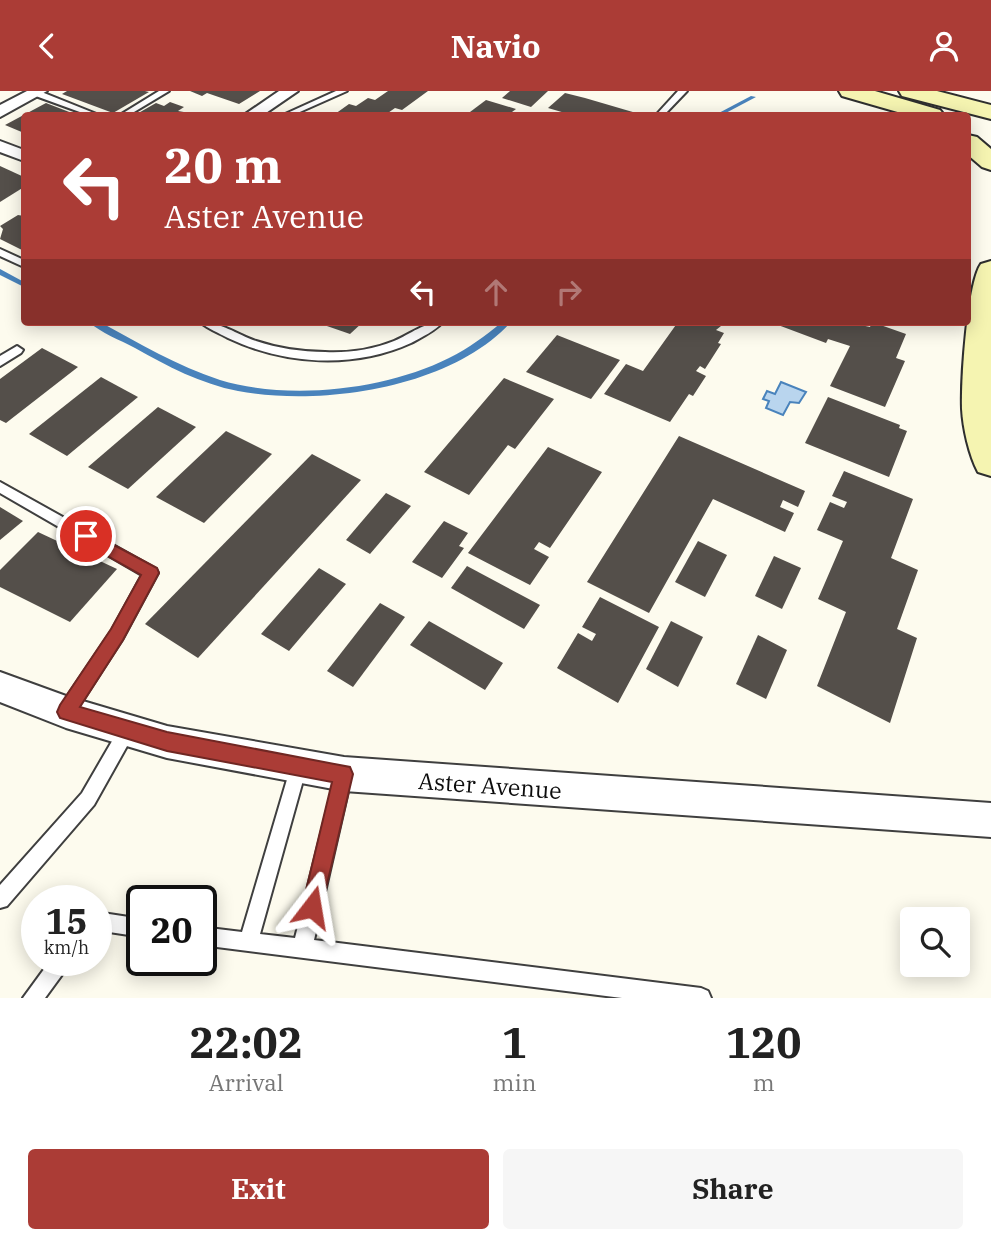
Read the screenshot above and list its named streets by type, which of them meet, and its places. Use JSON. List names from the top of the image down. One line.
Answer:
{"streets":{"street":["Aster Avenue"]},"page":{"header":"Navio","turn":["20 m","Aster Avenue"],"speed":"15 km/h","limit":"20","eta":["22:02","Arrival","1","min","120","m"],"buttons":["Exit","Share"]}}
